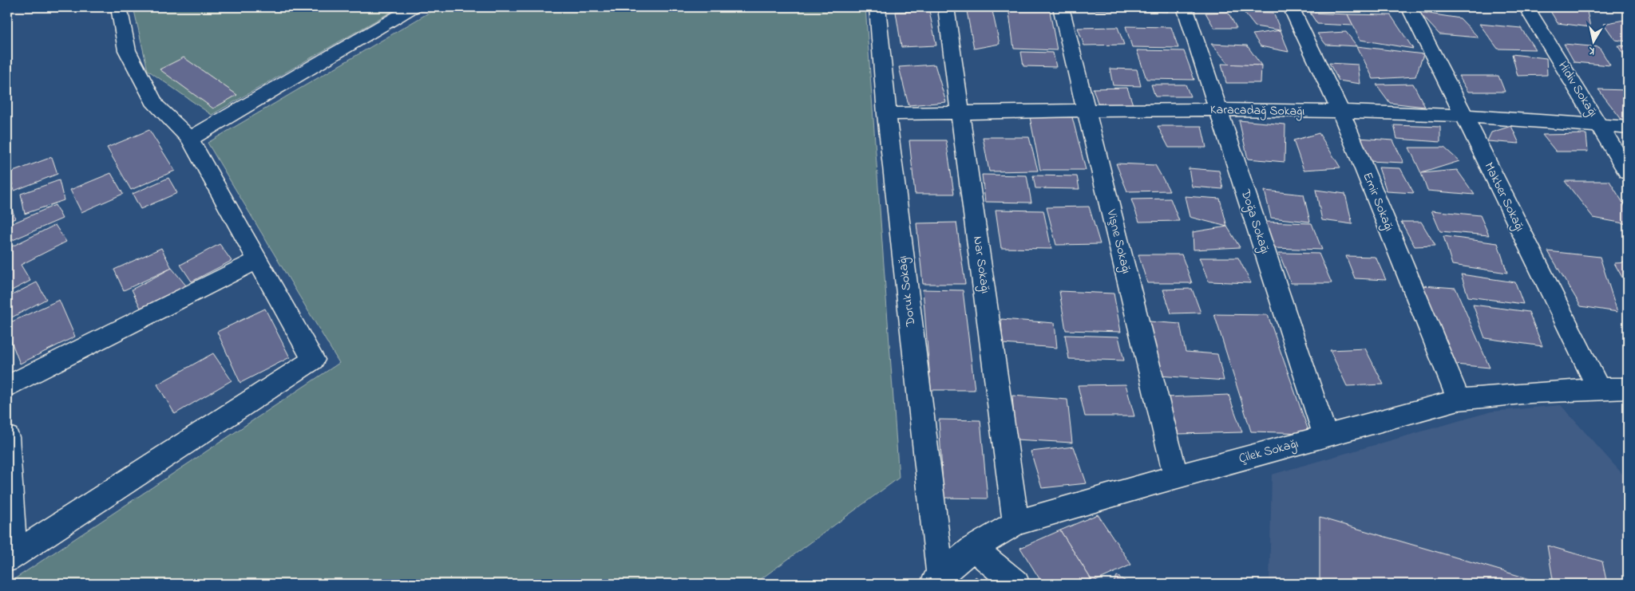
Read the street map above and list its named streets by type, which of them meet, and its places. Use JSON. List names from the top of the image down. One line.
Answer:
{"streets":{"street":["Hidiv Sokağı","Karacadağ Sokağı","Makber Sokağı","Emir Sokağı","Doğa Sokağı","Vişne Sokağı","Nar Sokağı","Doruk Sokağı","Çilek Sokağı"]},"crossings":[["Hidiv Sokağı","Karacadağ Sokağı"],["Karacadağ Sokağı","Makber Sokağı"],["Karacadağ Sokağı","Emir Sokağı"],["Karacadağ Sokağı","Doğa Sokağı"],["Karacadağ Sokağı","Vişne Sokağı"],["Karacadağ Sokağı","Nar Sokağı"],["Karacadağ Sokağı","Doruk Sokağı"],["Makber Sokağı","Çilek Sokağı"],["Emir Sokağı","Çilek Sokağı"],["Doğa Sokağı","Çilek Sokağı"],["Vişne Sokağı","Çilek Sokağı"],["Nar Sokağı","Çilek Sokağı"],["Doruk Sokağı","Çilek Sokağı"]],"north":"bottom"}
